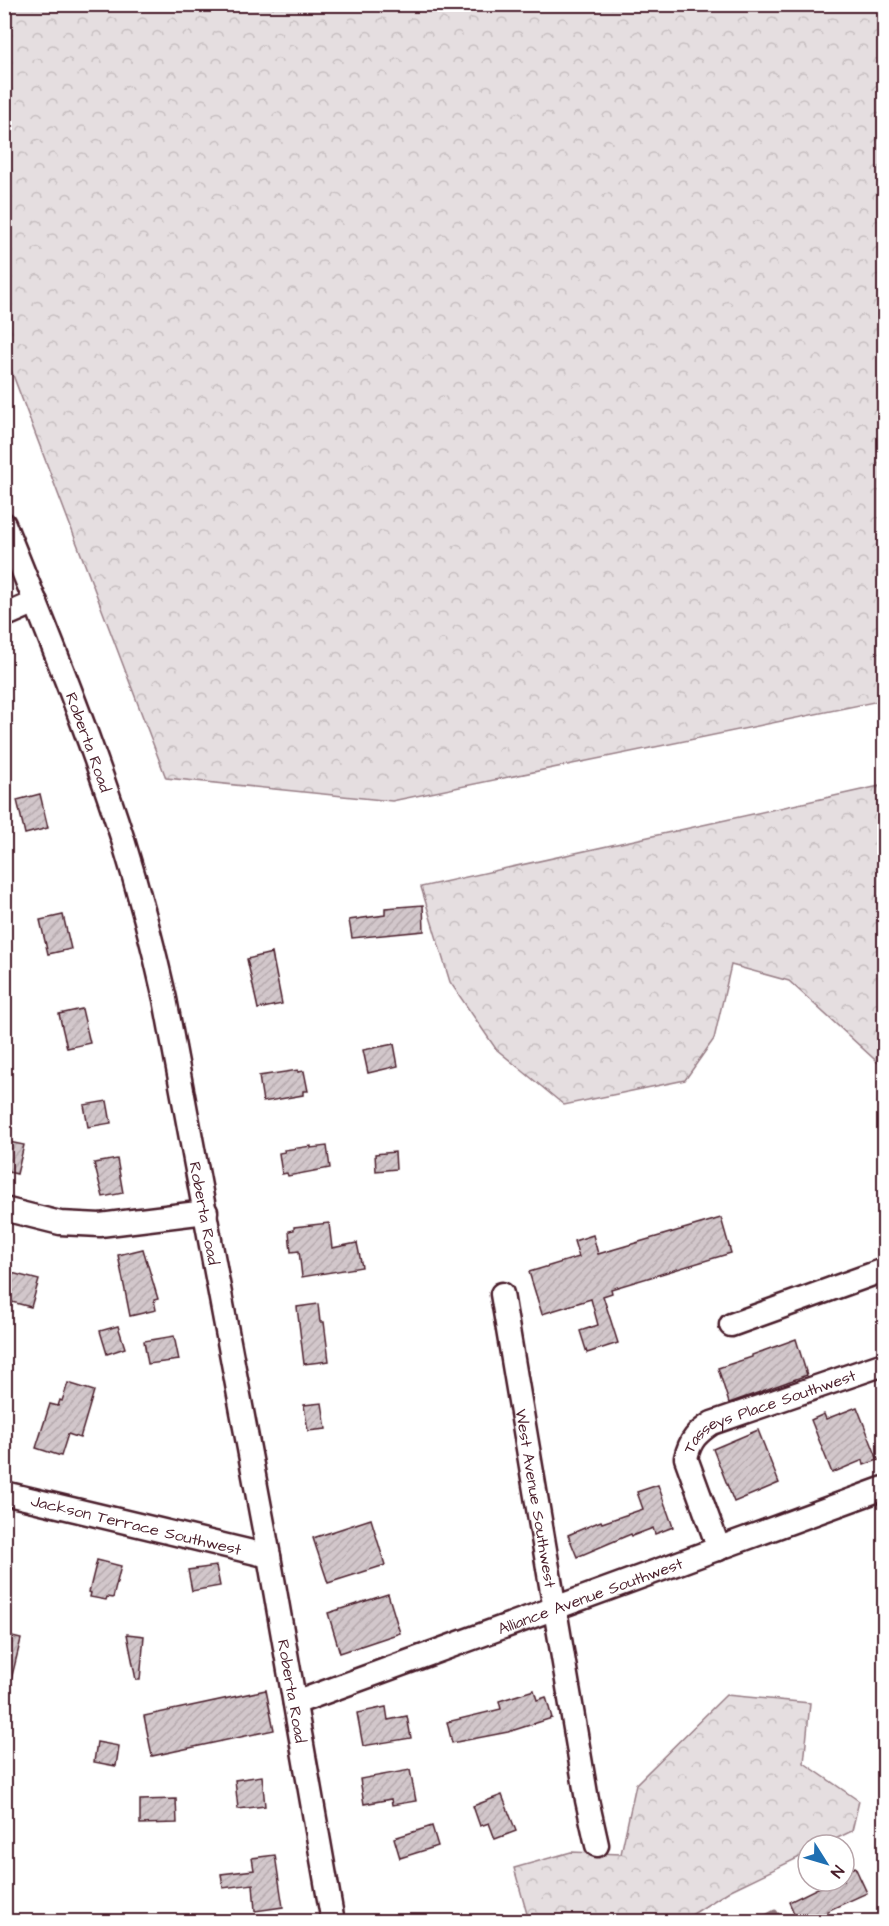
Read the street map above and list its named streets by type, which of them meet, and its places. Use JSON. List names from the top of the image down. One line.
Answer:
{"streets":{"street":["Roberta Road","Tasseys Place Southwest","West Avenue Southwest","Jackson Terrace Southwest","Alliance Avenue Southwest"]},"crossings":[["Roberta Road","Jackson Terrace Southwest"],["Roberta Road","Alliance Avenue Southwest"],["Tasseys Place Southwest","Alliance Avenue Southwest"],["West Avenue Southwest","Alliance Avenue Southwest"]],"north":"bottom right"}
